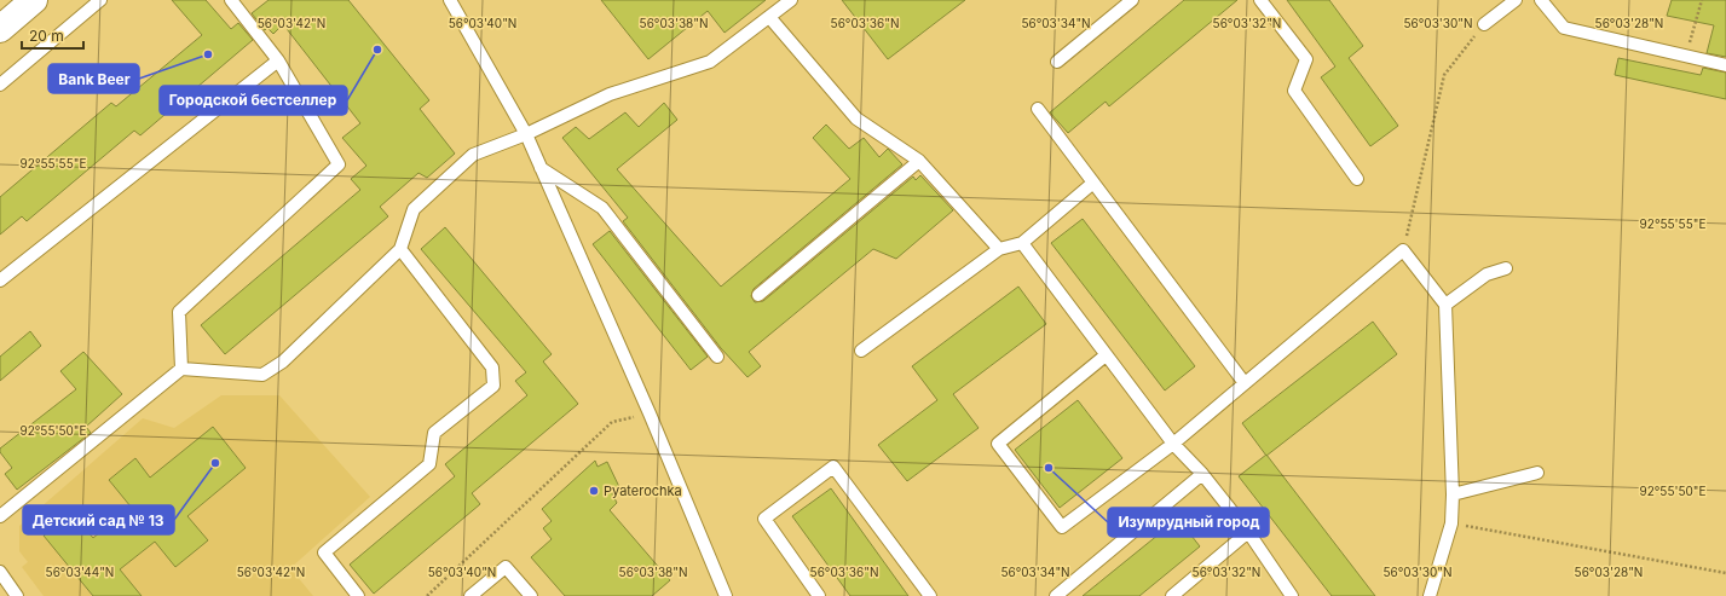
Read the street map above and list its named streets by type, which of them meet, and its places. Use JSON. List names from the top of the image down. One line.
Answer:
{"places":["Городской бестселлер","Bank Beer","Детский сад № 13","Изумрудный город","Pyaterochka"],"scale_bar":"20 m","coordinates":["56°03'42\"N","56°03'40\"N","56°03'38\"N","56°03'36\"N","56°03'34\"N","56°03'32\"N","56°03'30\"N","56°03'28\"N","92°55'55\"E","92°55'50\"E","56°03'44\"N"]}
